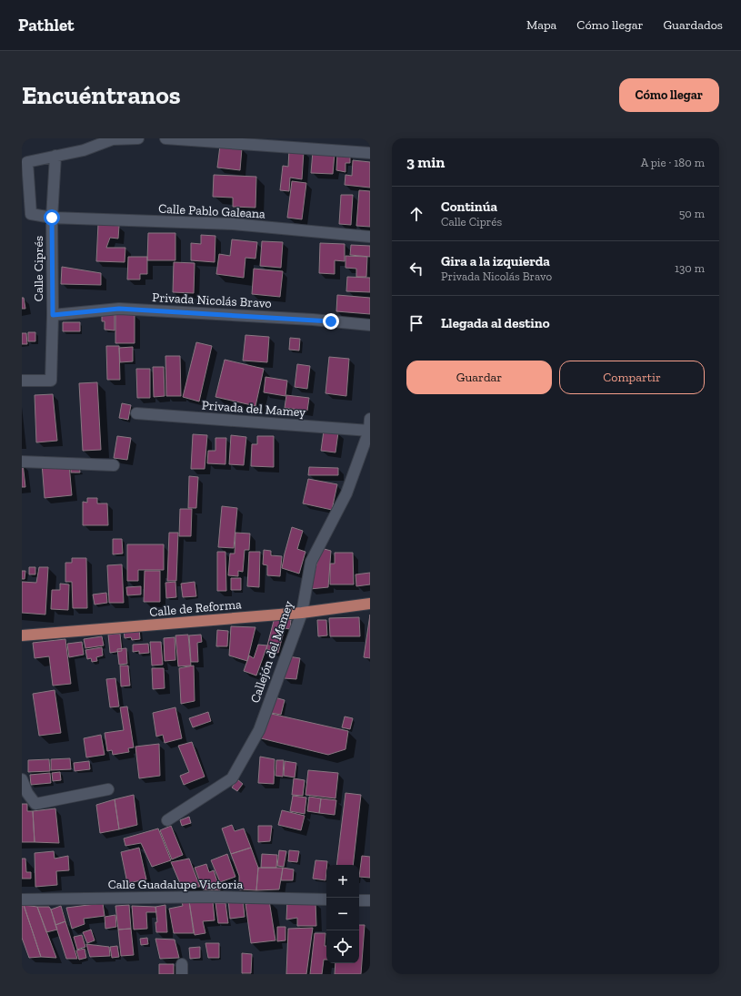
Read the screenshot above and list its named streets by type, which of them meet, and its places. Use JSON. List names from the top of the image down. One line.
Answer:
{"streets":{"main road":["Calle de Reforma"],"street":["Calle Pablo Galeana","Calle Ciprés","Privada Nicolás Bravo","Privada del Mamey","Callejón del Mamey","Calle Guadalupe Victoria"]},"crossings":[["Calle Pablo Galeana","Calle Ciprés"],["Calle Ciprés","Privada Nicolás Bravo"],["Privada del Mamey","Callejón del Mamey"],["Calle de Reforma","Callejón del Mamey"]],"page":{"header":"Pathlet","nav":["Mapa","Cómo llegar","Guardados"],"buttons":["Cómo llegar",["Guardar","Compartir"]],"title":"Encuéntranos","heading":["3 min","A pie · 180 m"],"list":[["Continúa","Calle Ciprés","50 m"],["Gira a la izquierda","Privada Nicolás Bravo","130 m"],"Llegada al destino"],"map_buttons":["+","−"]}}
